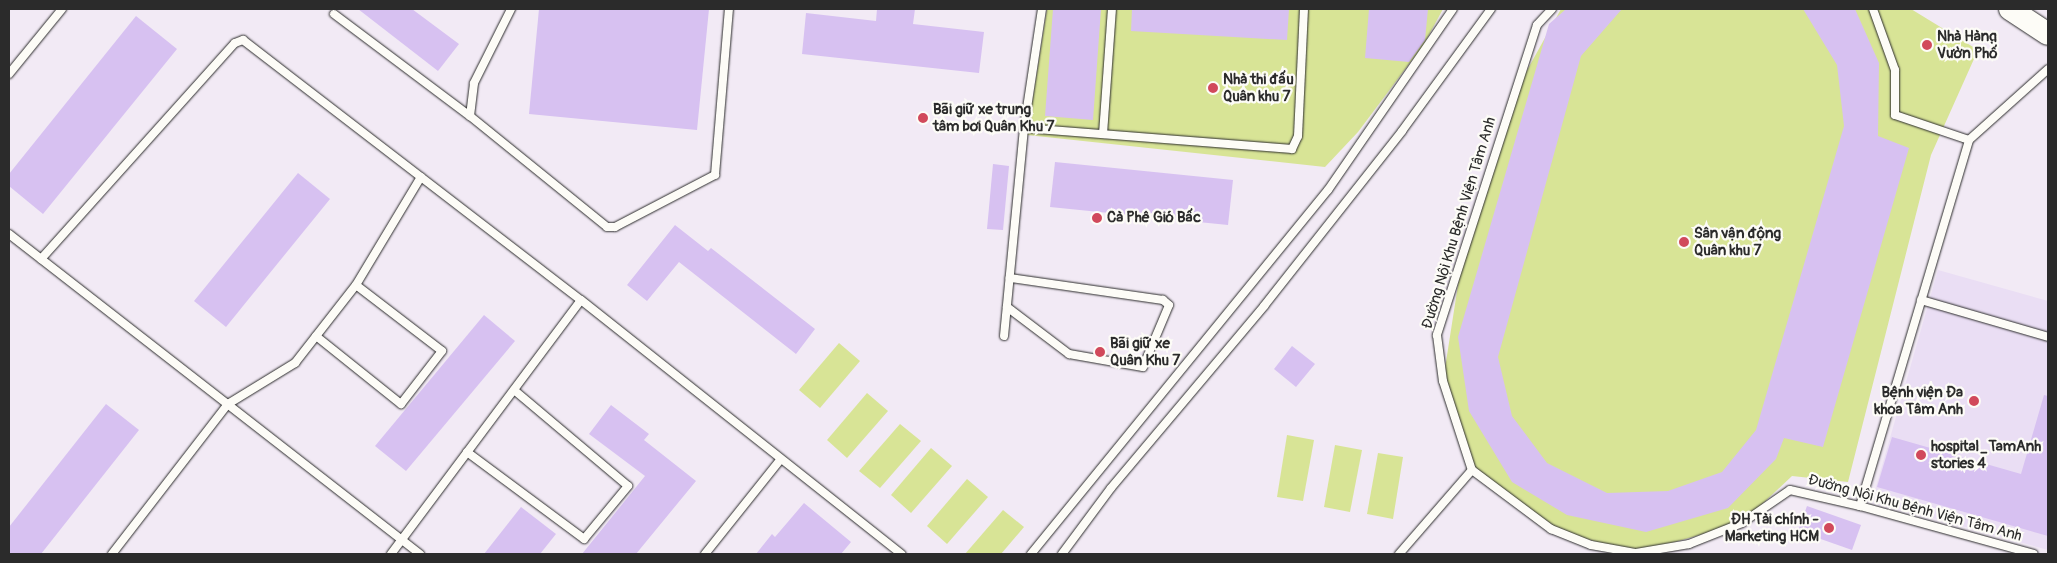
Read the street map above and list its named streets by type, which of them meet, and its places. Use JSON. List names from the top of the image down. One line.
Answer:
{"streets":{"lane":["Đường Nội Khu Bệnh Viện Tâm Anh"]},"places":["Nhà Hàng Vườn Phố","Nhà thi đấu Quân khu 7","Bãi giữ xe trung tâm bơi Quân Khu 7","Cà Phê Gió Bấc","Sân vận động Quân khu 7","Bãi giữ xe Quân Khu 7","Bệnh viện Đa khoa Tâm Anh","hospital_TamAnh stories 4","ĐH Tài chính - Marketing HCM"]}
